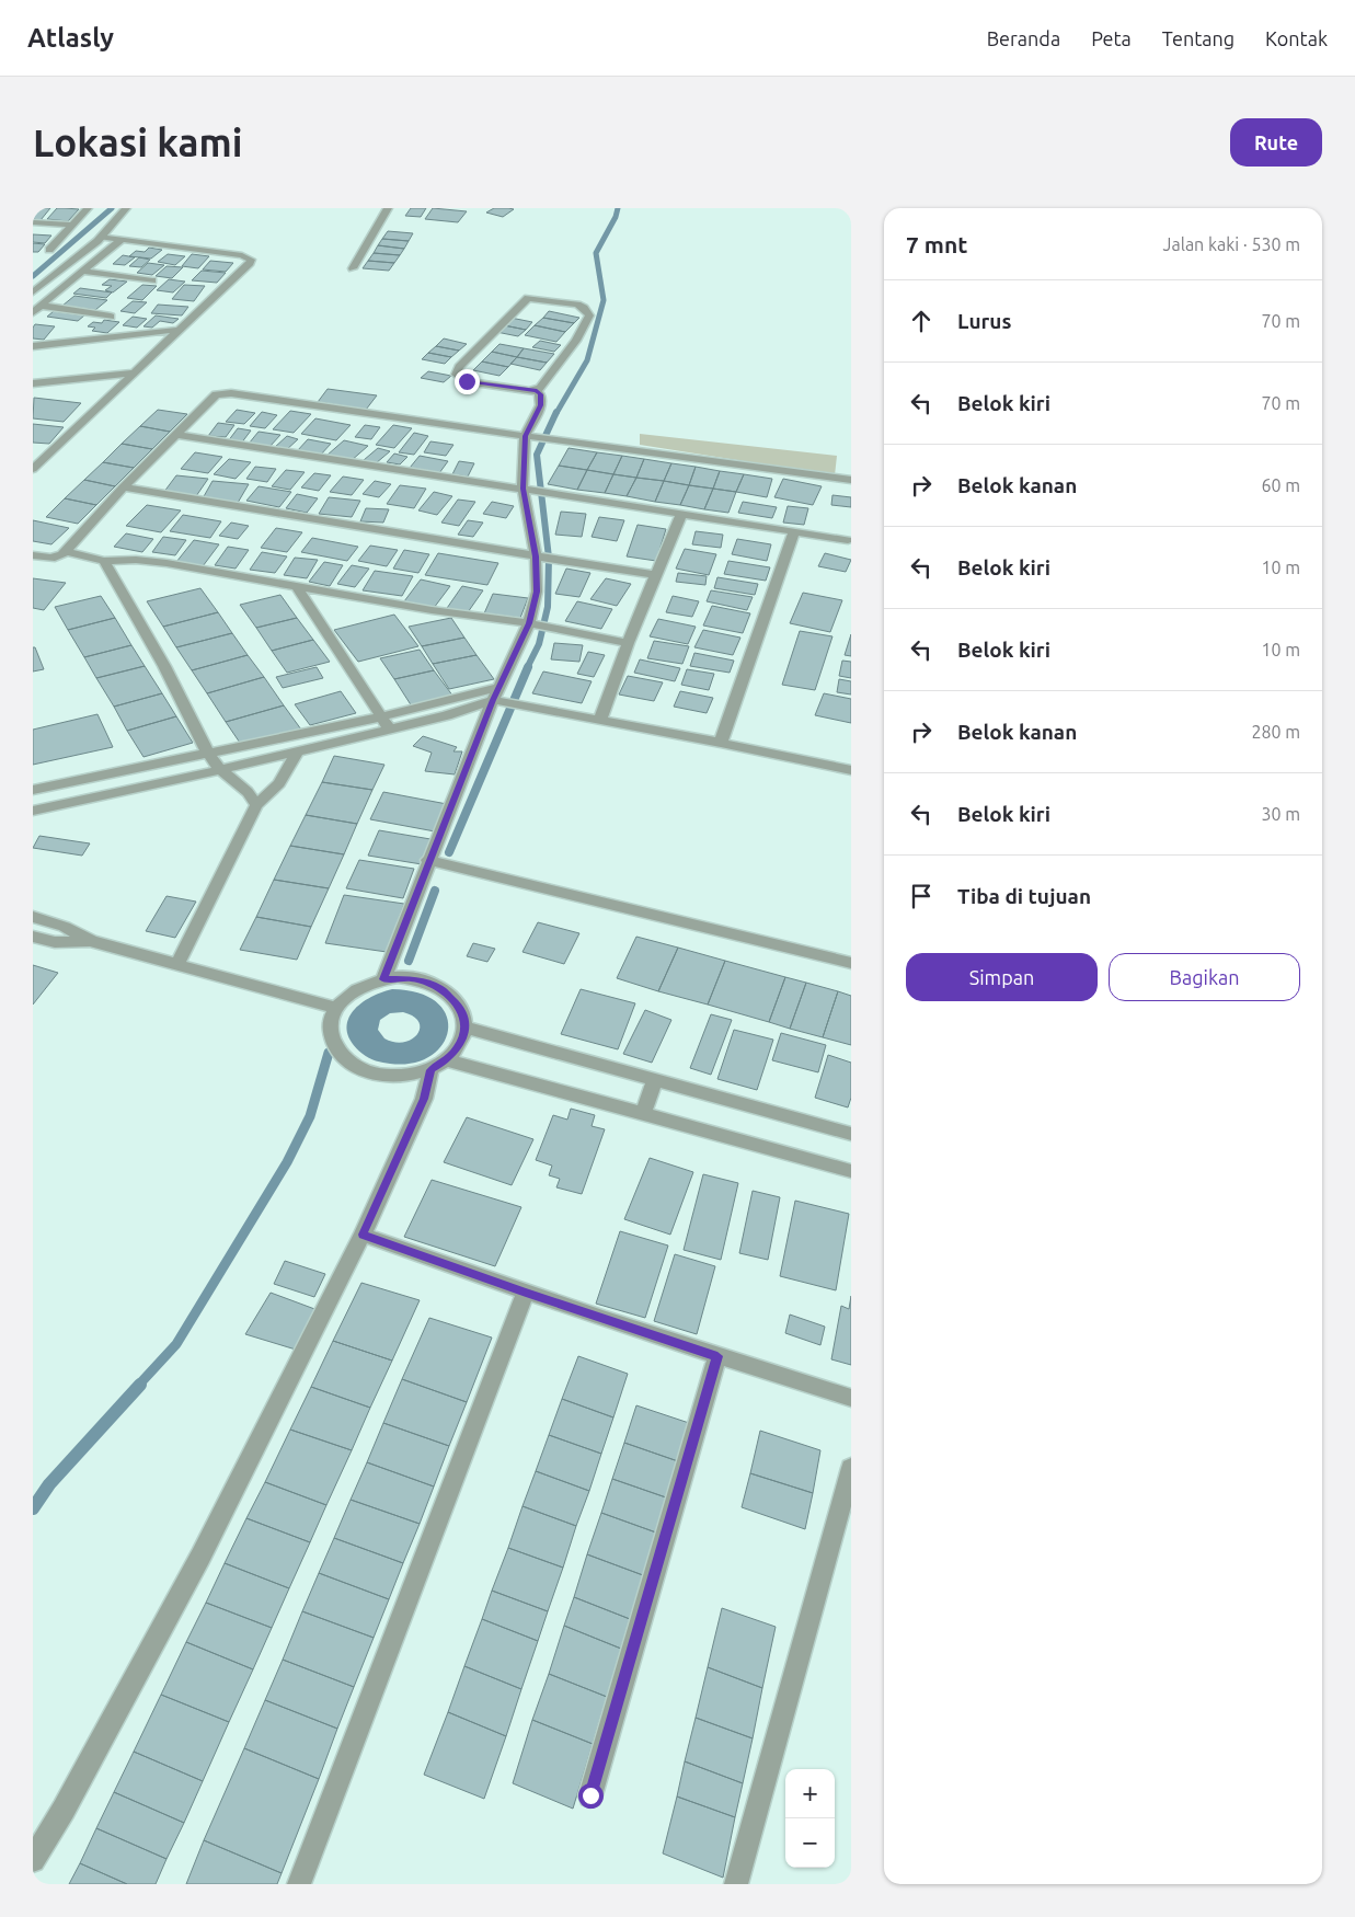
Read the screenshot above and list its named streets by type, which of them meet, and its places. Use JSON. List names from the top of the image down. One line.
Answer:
{"page":{"header":"Atlasly","nav":["Beranda","Peta","Tentang","Kontak"],"buttons":["Rute",["Simpan","Bagikan"]],"title":"Lokasi kami","heading":["7 mnt","Jalan kaki · 530 m"],"list":[["Lurus","70 m"],["Belok kiri","70 m"],["Belok kanan","60 m"],["Belok kiri","10 m"],["Belok kiri","10 m"],["Belok kanan","280 m"],["Belok kiri","30 m"],"Tiba di tujuan"],"map_buttons":["+","−"]}}
